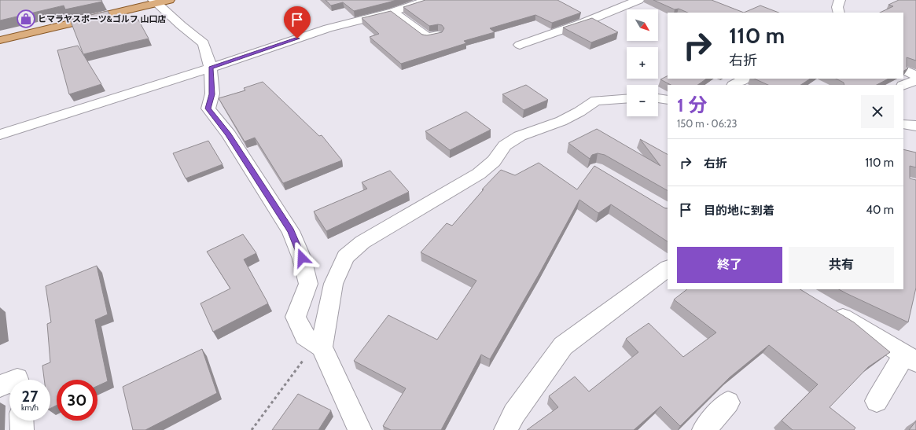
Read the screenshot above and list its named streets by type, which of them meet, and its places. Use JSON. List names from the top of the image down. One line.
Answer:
{"places":{"shop":["ヒマラヤスポーツ&ゴルフ 山口店"]},"north":"bottom right","page":{"map_buttons":["+","−"],"turn":["110 m","右折"],"heading":["1 分","150 m · 06:23"],"list":[{"name":"右折","value":"110 m"},{"name":"目的地に到着","value":"40 m"}],"buttons":["終了","共有"],"speed":"27 km/h","limit":"30"}}
